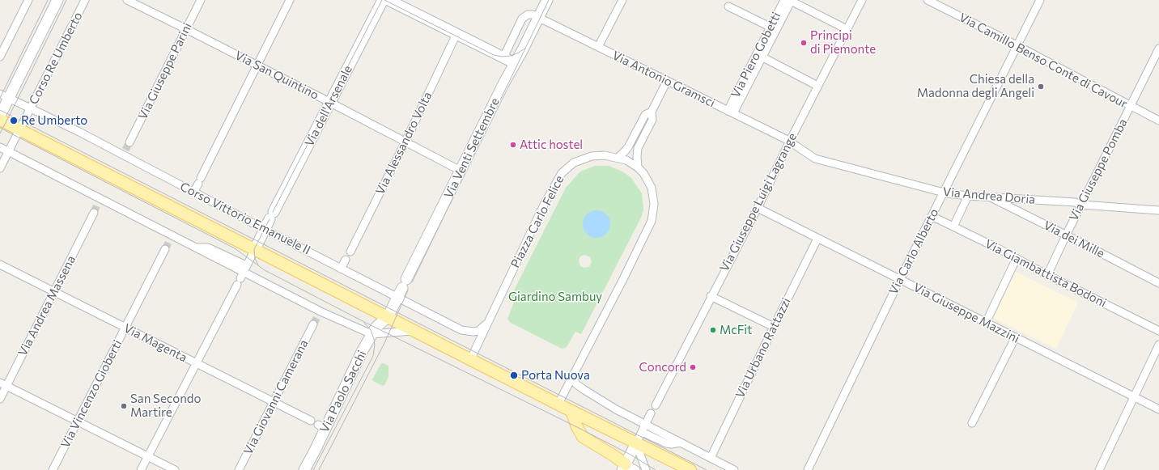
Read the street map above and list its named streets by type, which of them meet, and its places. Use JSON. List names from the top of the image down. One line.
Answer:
{"streets":{"main road":["Corso Vittorio Emanuele II"],"street":["Via Piero Gobetti","Corso Re Umberto","Via Camillo Benso Conte di Cavour","Via Giuseppe Parini","Via San Quintino","Via Antonio Gramsci","Via dell'Arsenale","Via Alessandro Volta","Via Venti Settembre","Via Giuseppe Pomba","Via Andrea Doria","Via Giuseppe Luigi Lagrange","Piazza Carlo Felice","Via dei Mille","Via Carlo Alberto","Via Giambattista Bodoni","Via Andrea Massena","Via Giuseppe Mazzini","Via Magenta","Via Urbano Rattazzi","Via Paolo Sacchi","Via Vincenzo Gioberti","Via Giovanni Camerana"]},"crossings":[["Via Piero Gobetti","Via Antonio Gramsci"],["Corso Re Umberto","Corso Vittorio Emanuele II"],["Via Camillo Benso Conte di Cavour","Via Giuseppe Pomba"],["Via Camillo Benso Conte di Cavour","Via Carlo Alberto"],["Via Giuseppe Parini","Via San Quintino"],["Via Giuseppe Parini","Corso Vittorio Emanuele II"],["Via San Quintino","Via dell'Arsenale"],["Via San Quintino","Via Alessandro Volta"],["Via San Quintino","Via Venti Settembre"],["Via Antonio Gramsci","Via Venti Settembre"],["Via Antonio Gramsci","Via Andrea Doria"],["Via Antonio Gramsci","Via Giuseppe Luigi Lagrange"],["Via dell'Arsenale","Corso Vittorio Emanuele II"],["Via Venti Settembre","Corso Vittorio Emanuele II"],["Via Venti Settembre","Via Paolo Sacchi"],["Via Giuseppe Pomba","Via Andrea Doria"],["Via Giuseppe Pomba","Via dei Mille"],["Via Giuseppe Pomba","Via Giambattista Bodoni"],["Via Andrea Doria","Via Giuseppe Luigi Lagrange"],["Via Andrea Doria","Via dei Mille"],["Via Andrea Doria","Via Carlo Alberto"],["Via Giuseppe Luigi Lagrange","Via Giuseppe Mazzini"],["Corso Vittorio Emanuele II","Piazza Carlo Felice"],["Corso Vittorio Emanuele II","Via Paolo Sacchi"],["Via Carlo Alberto","Via Giambattista Bodoni"],["Via Carlo Alberto","Via Giuseppe Mazzini"],["Via Andrea Massena","Via Magenta"],["Via Giuseppe Mazzini","Via Urbano Rattazzi"],["Via Magenta","Via Vincenzo Gioberti"],["Via Magenta","Via Giovanni Camerana"]],"parks":["Giardino Sambuy"],"places":["Principi di Piemonte","Chiesa della Madonna degli Angeli","Re Umberto","Attic hostel","McFit","Concord","Porta Nuova","San Secondo Martire"]}
